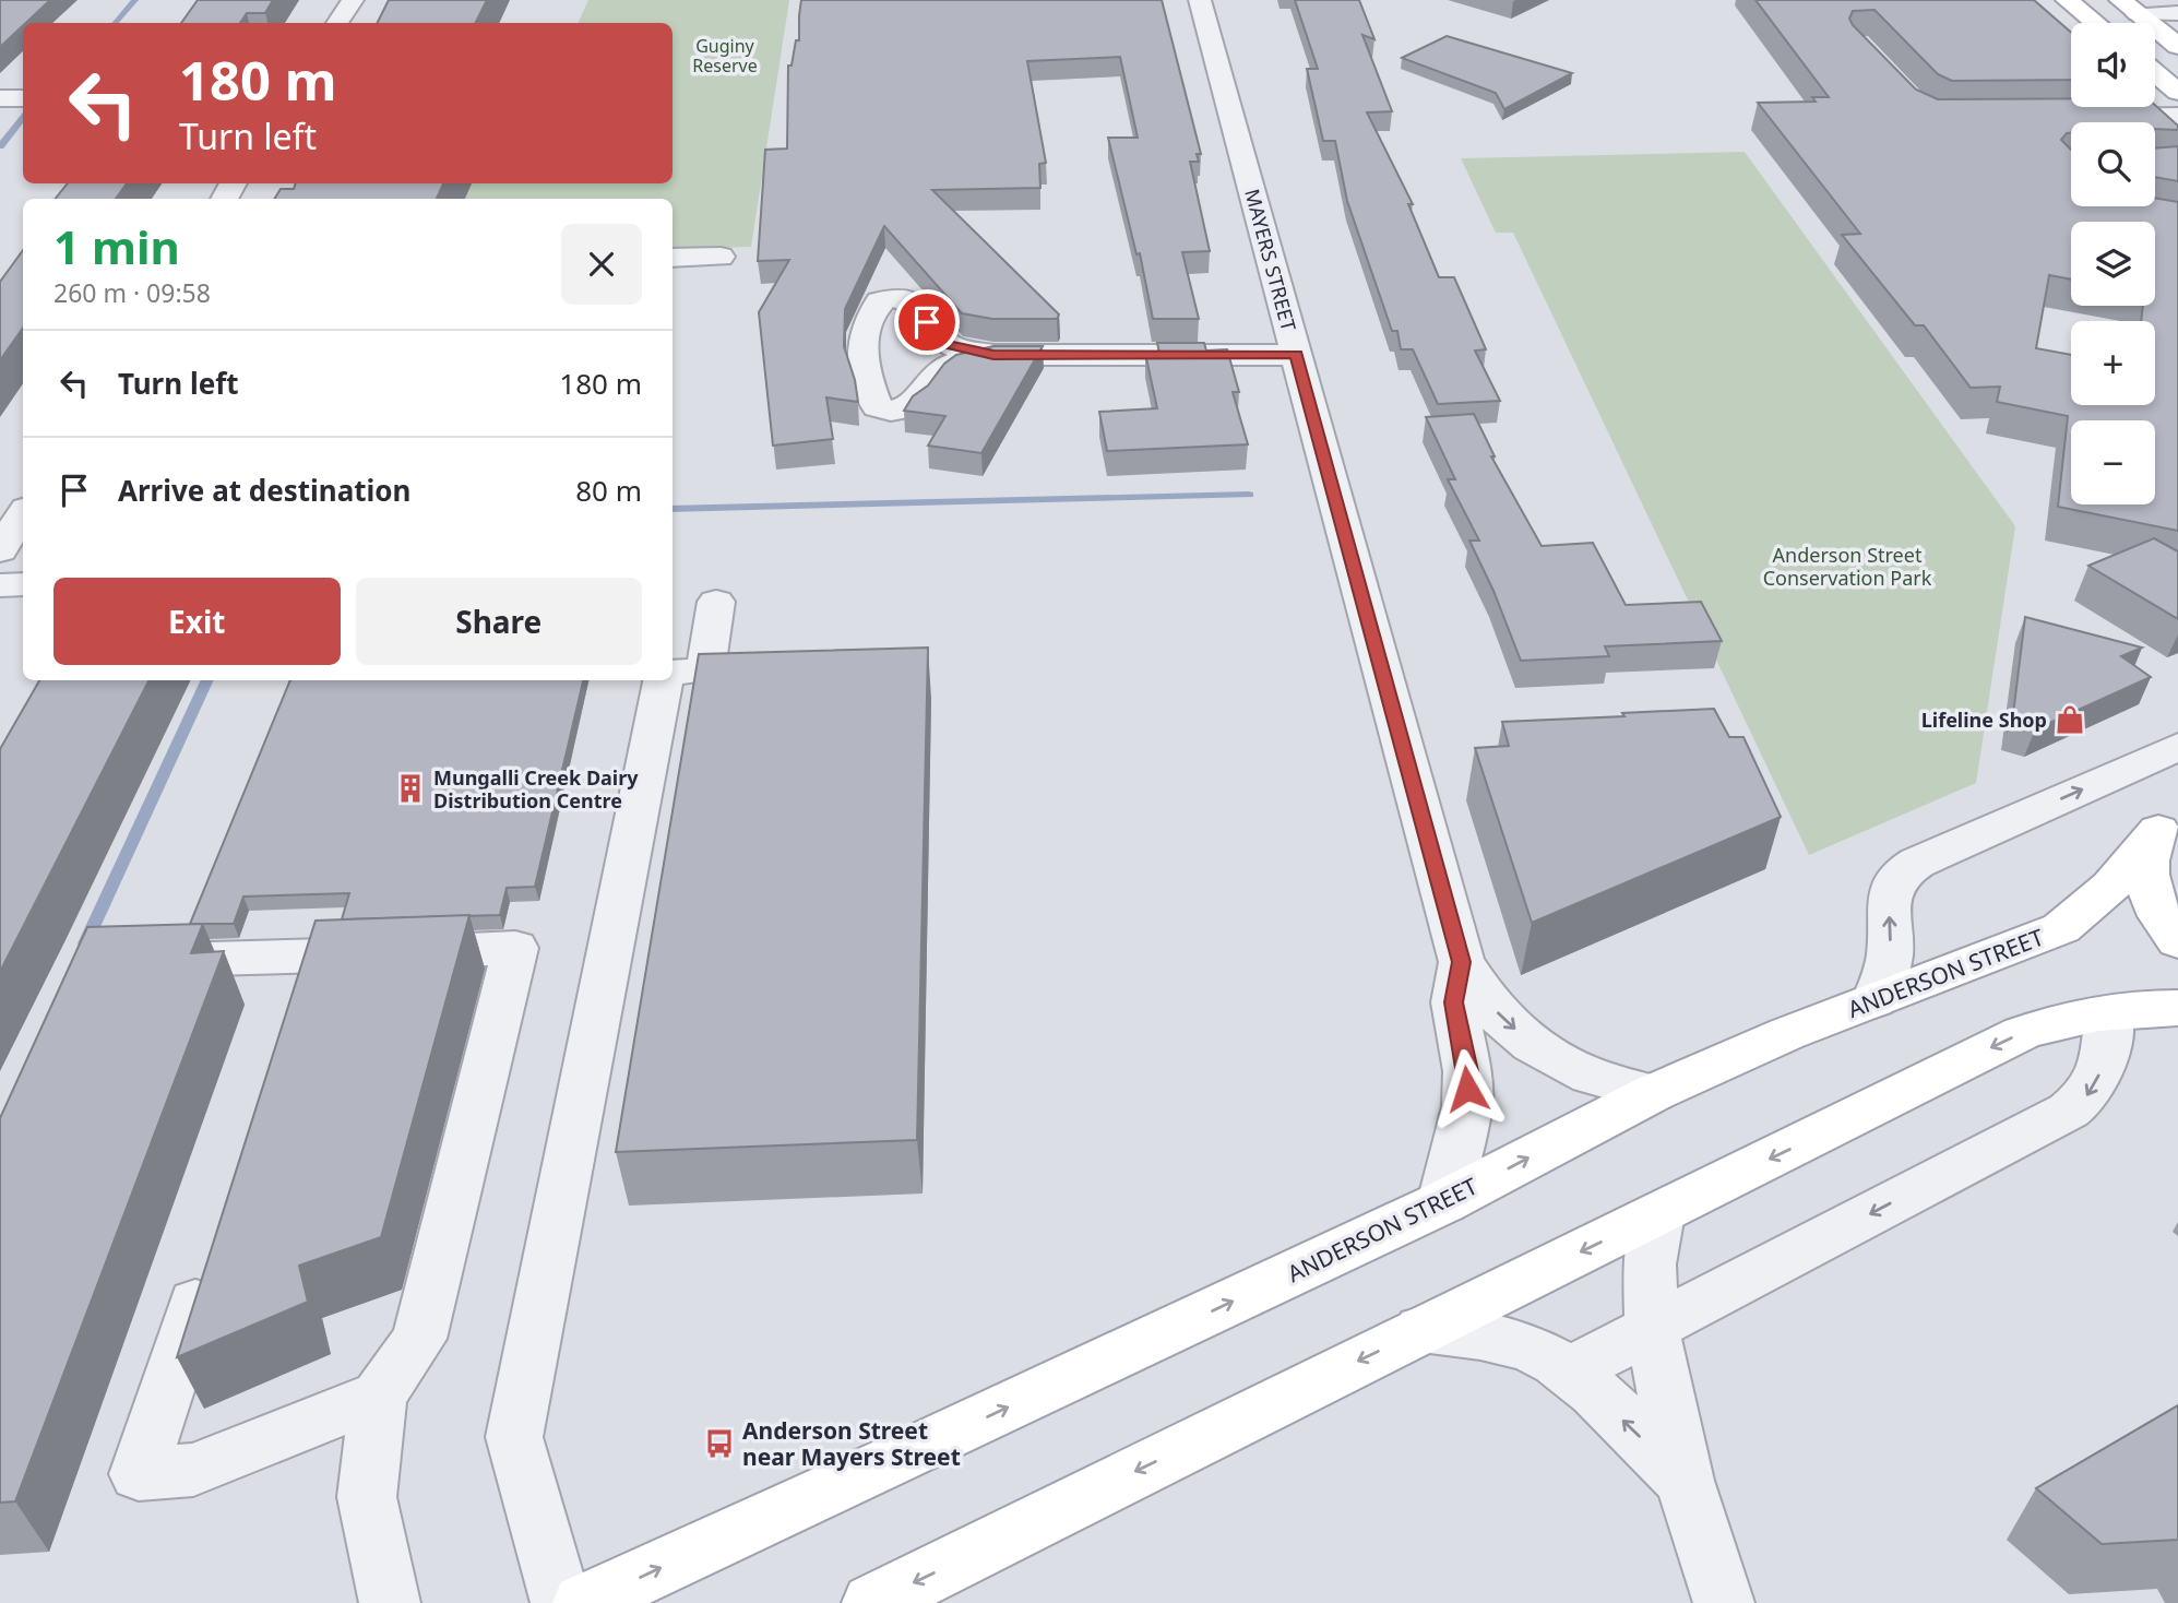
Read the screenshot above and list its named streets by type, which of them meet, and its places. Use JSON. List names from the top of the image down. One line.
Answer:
{"streets":{"main road":["ANDERSON STREET"],"street":["MAYERS STREET"]},"crossings":[["MAYERS STREET","ANDERSON STREET"]],"parks":["Guginy Reserve","Anderson Street Conservation Park"],"places":{"shop":["Lifeline Shop"],"building":["Mungalli Creek Dairy Distribution Centre"],"bus stop":["Anderson Street near Mayers Street"]},"page":{"map_buttons":["+","−"],"turn":["180 m","Turn left"],"heading":["1 min","260 m · 09:58"],"list":[{"name":"Turn left","value":"180 m"},{"name":"Arrive at destination","value":"80 m"}],"buttons":["Exit","Share"]}}
